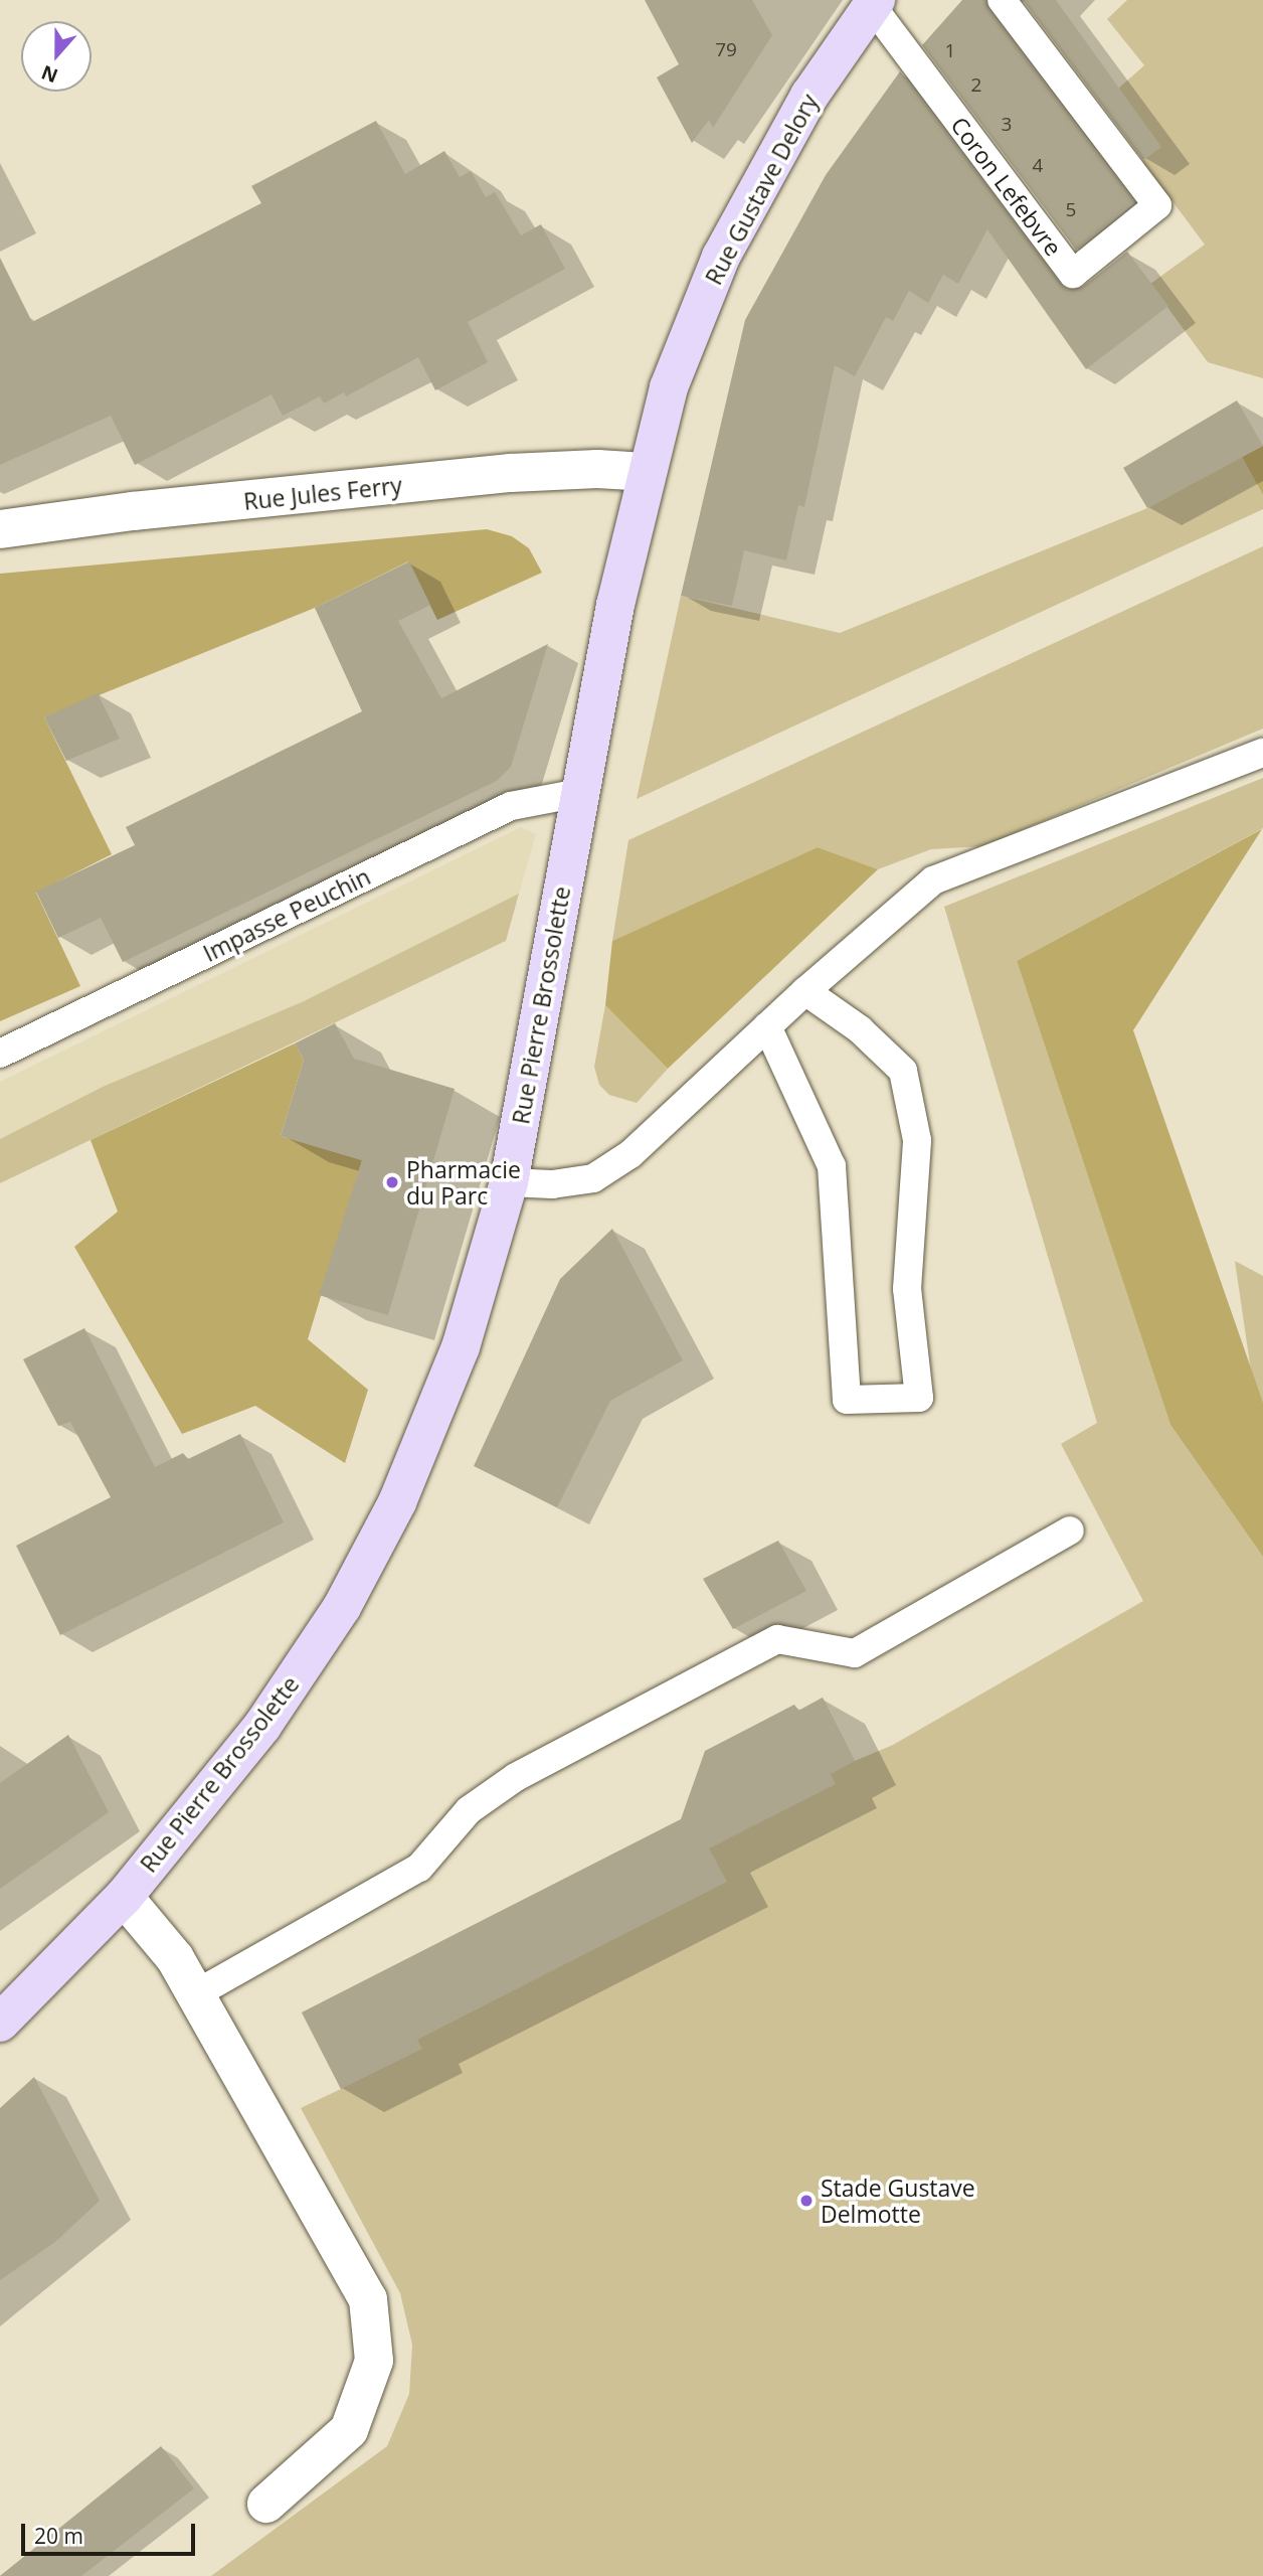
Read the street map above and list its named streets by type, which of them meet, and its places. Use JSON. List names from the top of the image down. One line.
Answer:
{"streets":{"main road":["Rue Gustave Delory","Rue Pierre Brossolette"],"street":["Rue Jules Ferry"],"lane":["Coron Lefebvre","Impasse Peuchin"]},"crossings":[["Coron Lefebvre","Rue Gustave Delory"],["Rue Gustave Delory","Rue Jules Ferry"],["Rue Gustave Delory","Rue Pierre Brossolette"],["Rue Jules Ferry","Rue Pierre Brossolette"],["Impasse Peuchin","Rue Pierre Brossolette"]],"places":["Pharmacie du Parc","Stade Gustave Delmotte"],"house_numbers":["79","1","2","3","4","5"],"scale_bar":"20 m","north":"bottom"}
